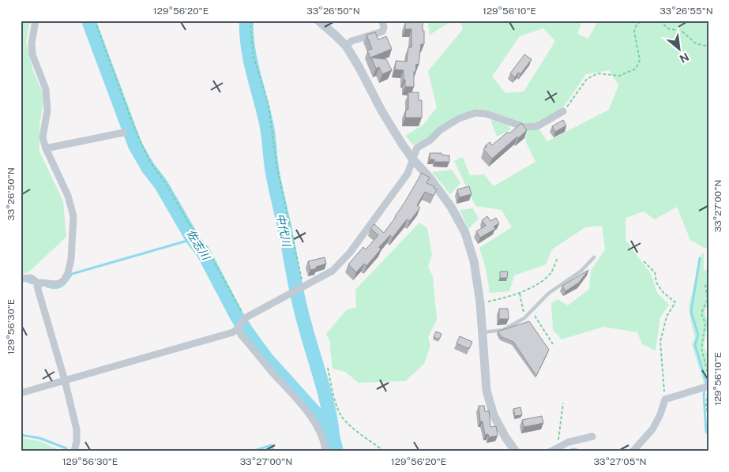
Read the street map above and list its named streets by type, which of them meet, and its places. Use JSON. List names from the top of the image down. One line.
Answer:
{"water":["中代川","佐志川"],"north":"bottom right","coordinates":["129°56'20\"E","33°26'50\"N","129°56'10\"E","33°26'55\"N","33°27'00\"N","129°56'30\"E","33°27'05\"N"]}
